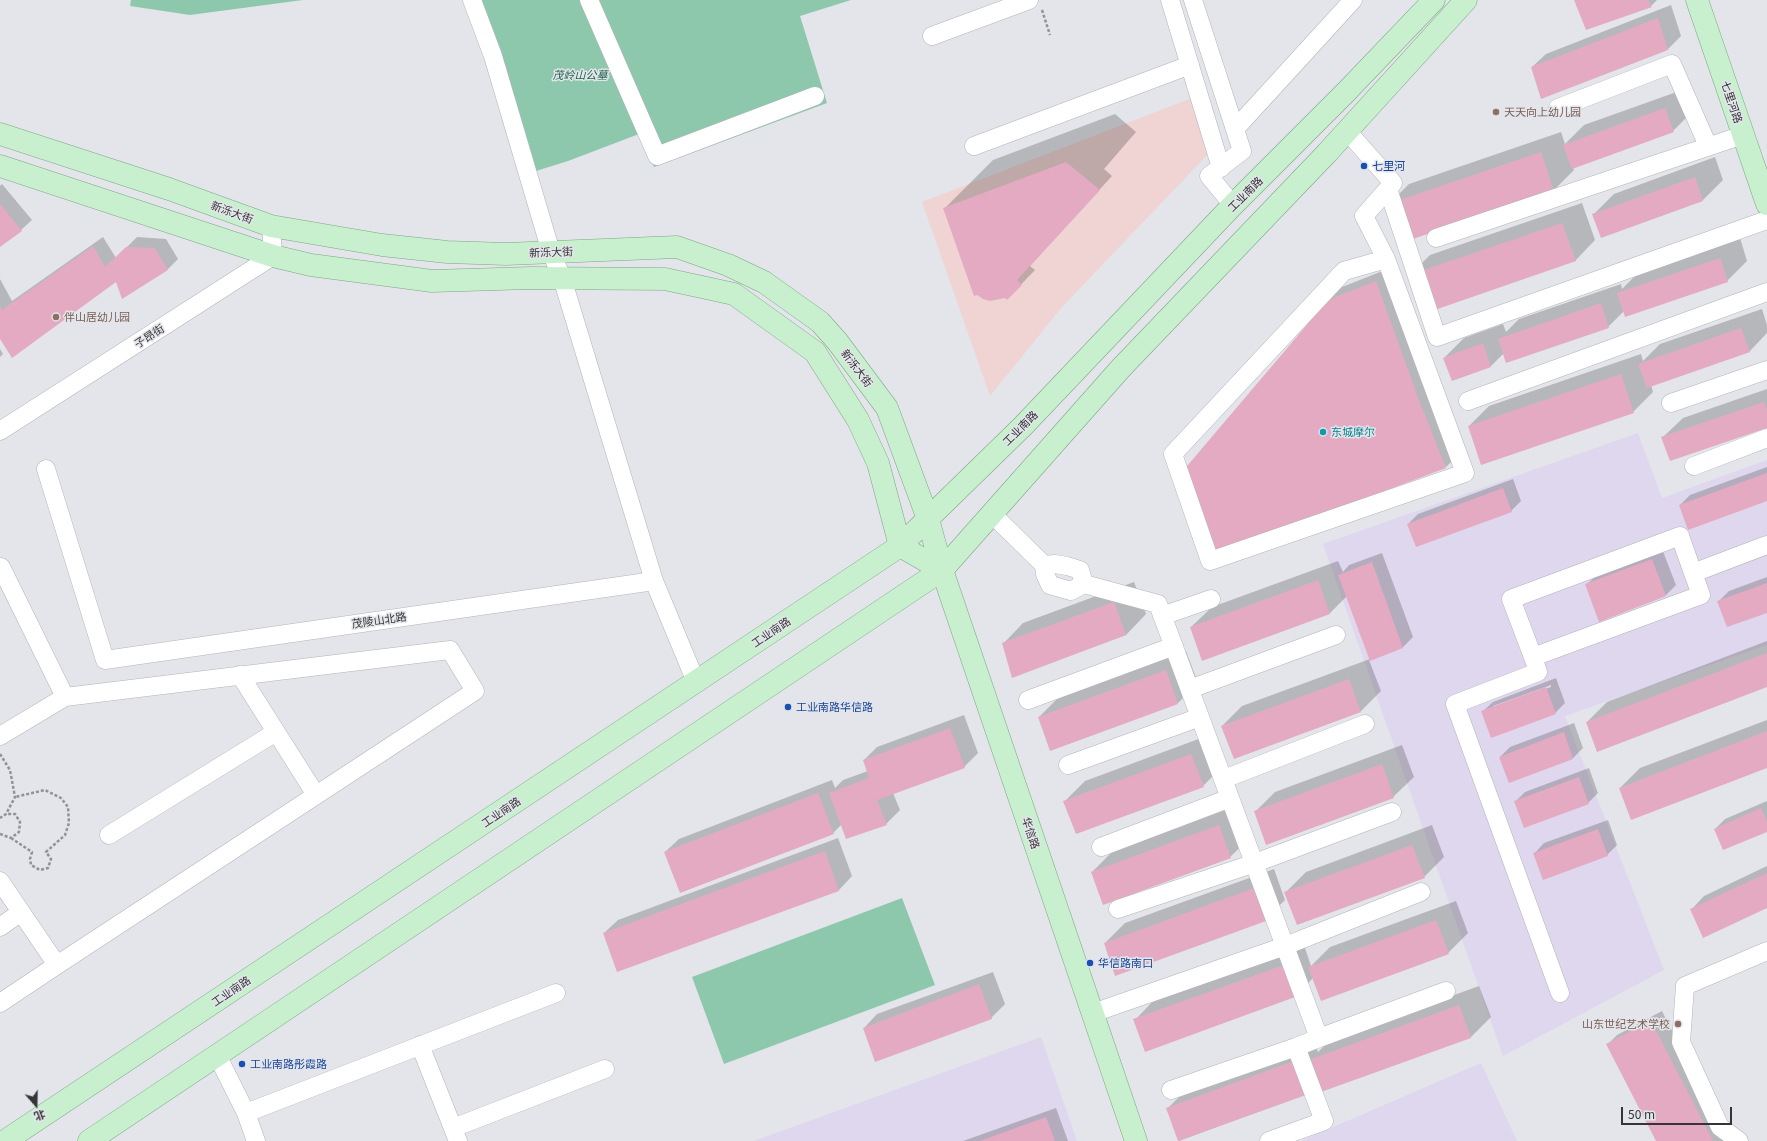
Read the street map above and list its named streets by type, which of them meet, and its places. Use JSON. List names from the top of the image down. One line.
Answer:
{"streets":{"main road":["七里河路","工业南路","新泺大街","华信路"],"street":["子昂街","茂陵山北路"]},"crossings":[["工业南路","新泺大街"],["新泺大街","华信路"]],"parks":["茂岭山公墓"],"places":["天天向上幼儿园","七里河","伴山居幼儿园","东城摩尔","工业南路华信路","华信路南口","山东世纪艺术学校","工业南路彤霞路"],"scale_bar":"50 m","north":"bottom"}
